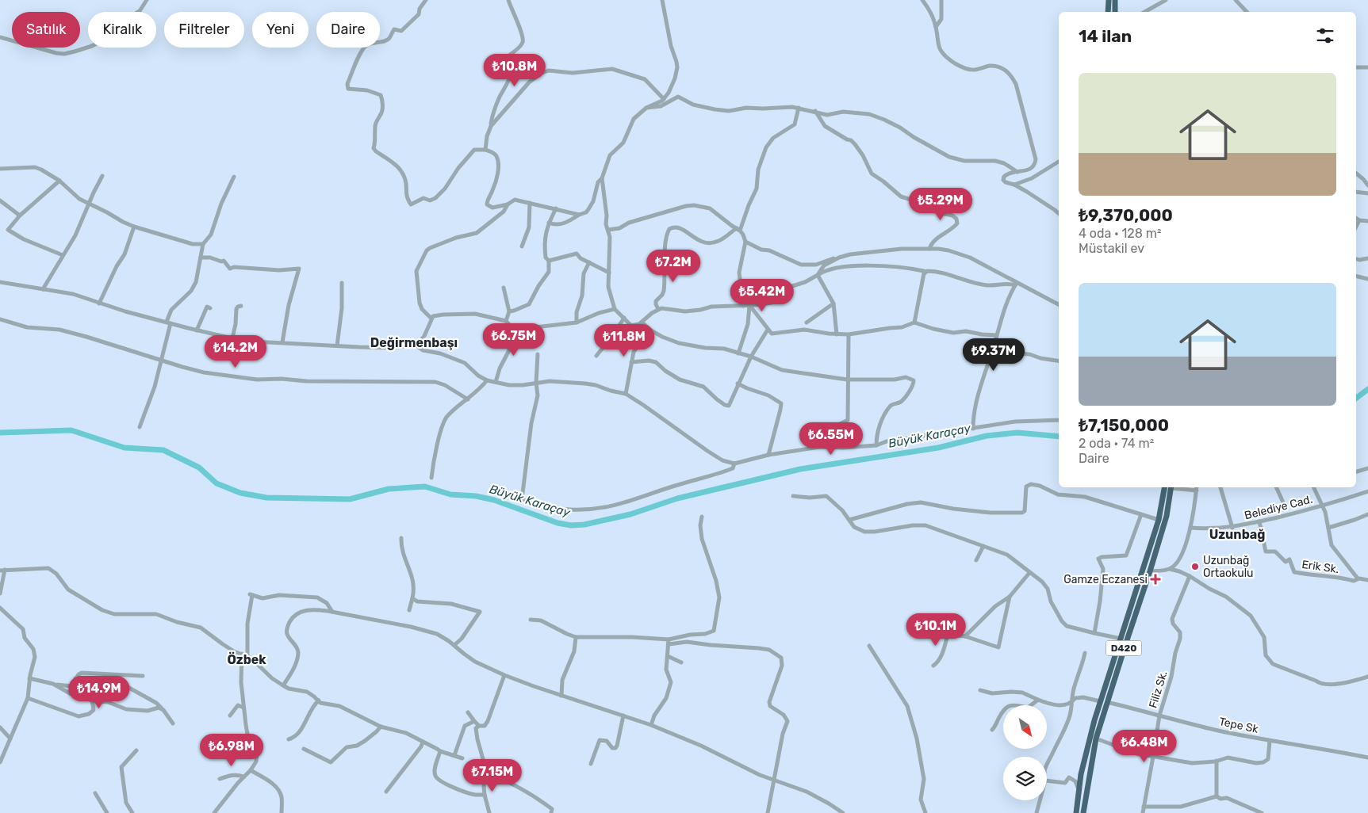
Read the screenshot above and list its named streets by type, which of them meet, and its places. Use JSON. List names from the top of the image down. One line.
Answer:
{"streets":{"highway":["D420"],"street":["Belediye Cad.","Erik Sk.","Filiz Sk.","Tepe Sk"]},"crossings":[["Belediye Cad.","Erik Sk."],["D420","Tepe Sk"],["Filiz Sk.","Tepe Sk"]],"districts":["Değirmenbaşı","Uzunbağ","Özbek"],"water":["Büyük Karaçay"],"places":{"other":["Uzunbağ Ortaokulu"],"health":["Gamze Eczanesi"]},"north":"bottom right","page":{"chip":["Satılık","Kiralık","Filtreler","Yeni","Daire"],"heading":"14 ilan","price":["₺10.8M","₺5.29M","₺7.2M","₺5.42M","₺6.75M","₺11.8M","₺14.2M","₺9.37M","₺6.55M","₺10.1M","₺14.9M","₺6.48M","₺6.98M","₺7.15M"],"list":[{"name":"₺9,370,000","note":"4 oda · 128 m² · Müstakil ev"},{"name":"₺7,150,000","note":"2 oda · 74 m² · Daire"}]}}
